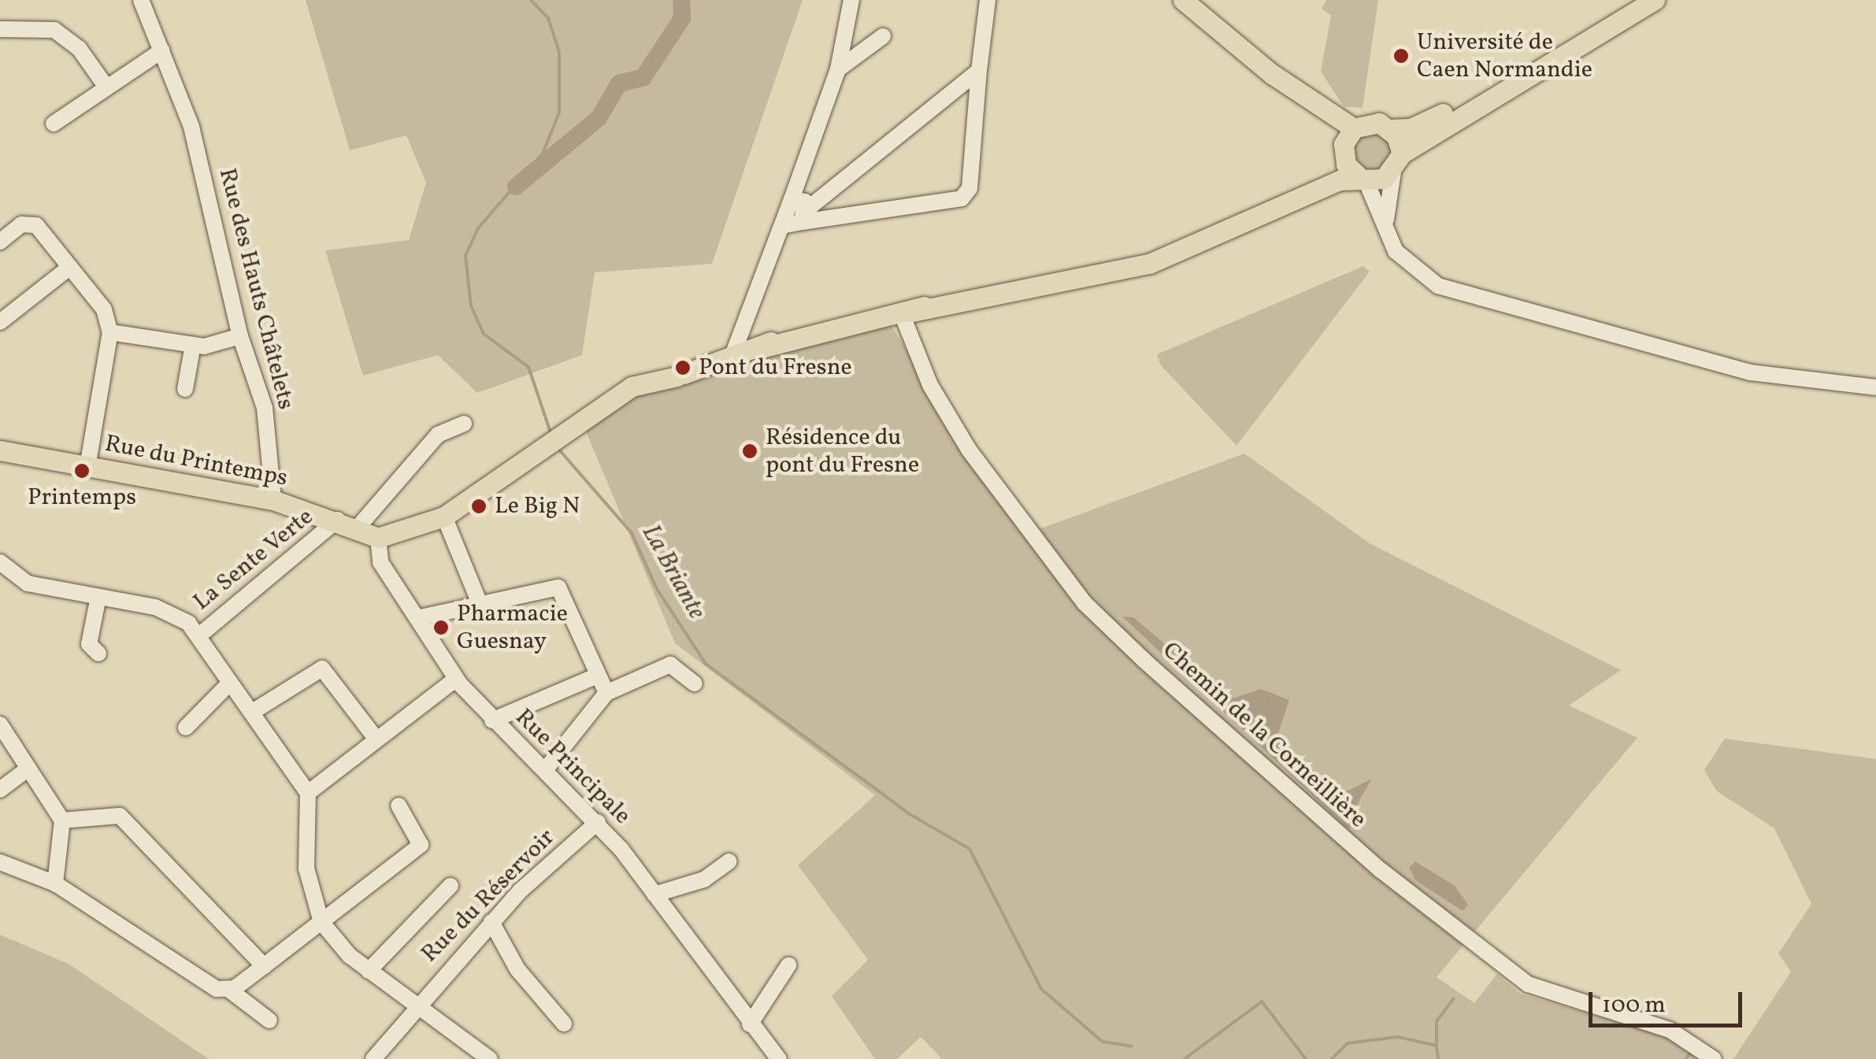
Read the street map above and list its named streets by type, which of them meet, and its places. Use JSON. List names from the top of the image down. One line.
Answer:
{"streets":{"main road":["Rue du Printemps"],"street":["Rue des Hauts Châtelets","La Sente Verte","Chemin de la Corneillière","Rue Principale","Rue du Réservoir"]},"crossings":[["Rue des Hauts Châtelets","Rue du Printemps"],["Rue du Printemps","La Sente Verte"],["Rue du Printemps","Rue Principale"],["Rue Principale","Rue du Réservoir"]],"water":["La Briante"],"places":["Université de Caen Normandie","Pont du Fresne","Résidence du pont du Fresne","Printemps","Le Big N","Pharmacie Guesnay"],"scale_bar":"100 m"}
